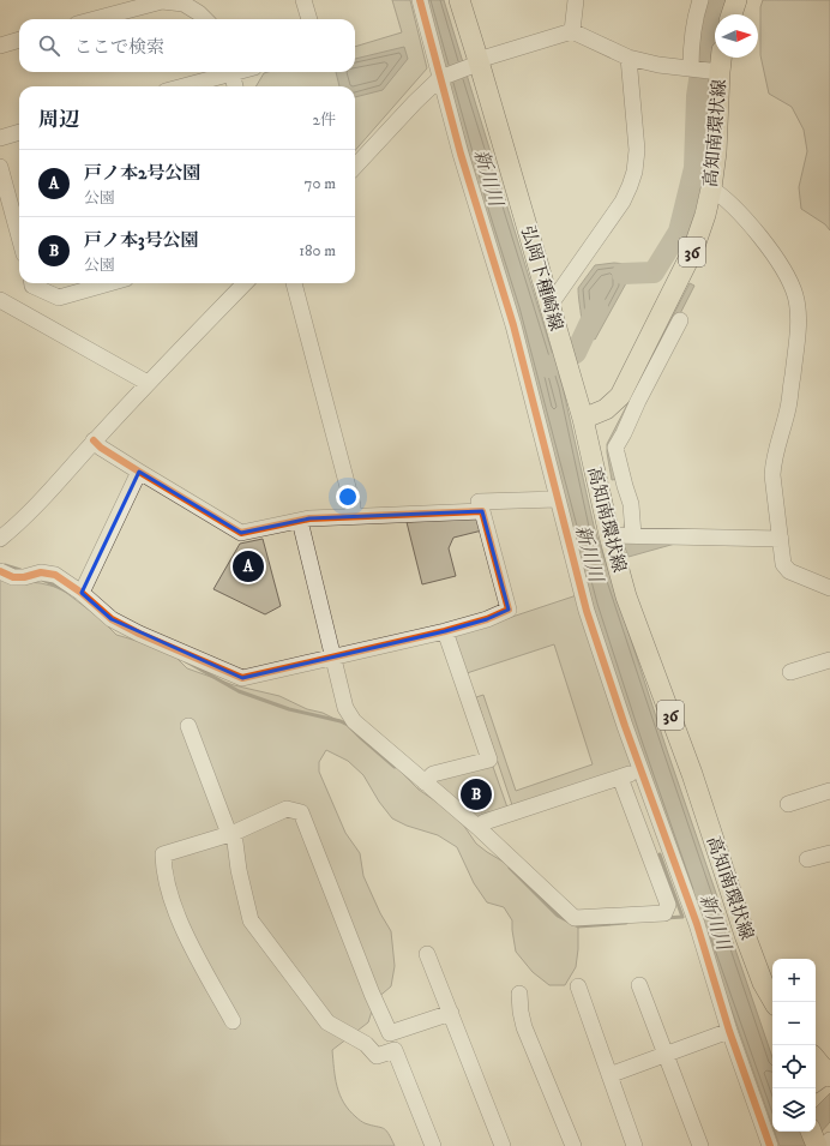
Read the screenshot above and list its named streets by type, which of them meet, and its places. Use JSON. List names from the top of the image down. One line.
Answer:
{"streets":{"main road":["高知南環状線","36","弘岡下種崎線"]},"crossings":[["高知南環状線","弘岡下種崎線"]],"water":["新川川"],"north":"right","page":{"search":"ここで検索","heading":["周辺","2件"],"list":[{"mark":"A","name":"戸ノ本2号公園","note":"公園","value":"70 m"},{"mark":"B","name":"戸ノ本3号公園","note":"公園","value":"180 m"}],"pins":["A","B"],"map_buttons":["+","−"]}}
